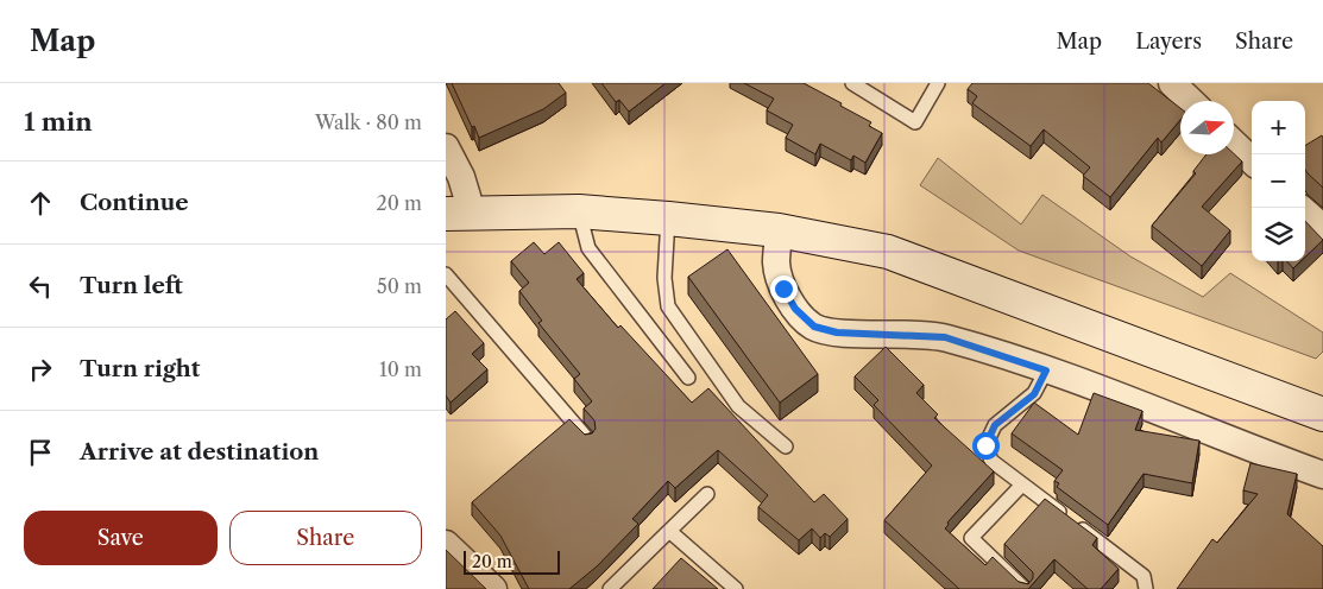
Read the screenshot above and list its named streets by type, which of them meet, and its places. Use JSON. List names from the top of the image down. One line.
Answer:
{"scale_bar":"20 m","north":"right","page":{"header":"Map","nav":["Map","Layers","Share"],"heading":["1 min","Walk · 80 m"],"map_buttons":["+","−"],"list":[["Continue","20 m"],["Turn left","50 m"],["Turn right","10 m"],"Arrive at destination"],"buttons":["Save","Share"],"scale":"20 m"}}
